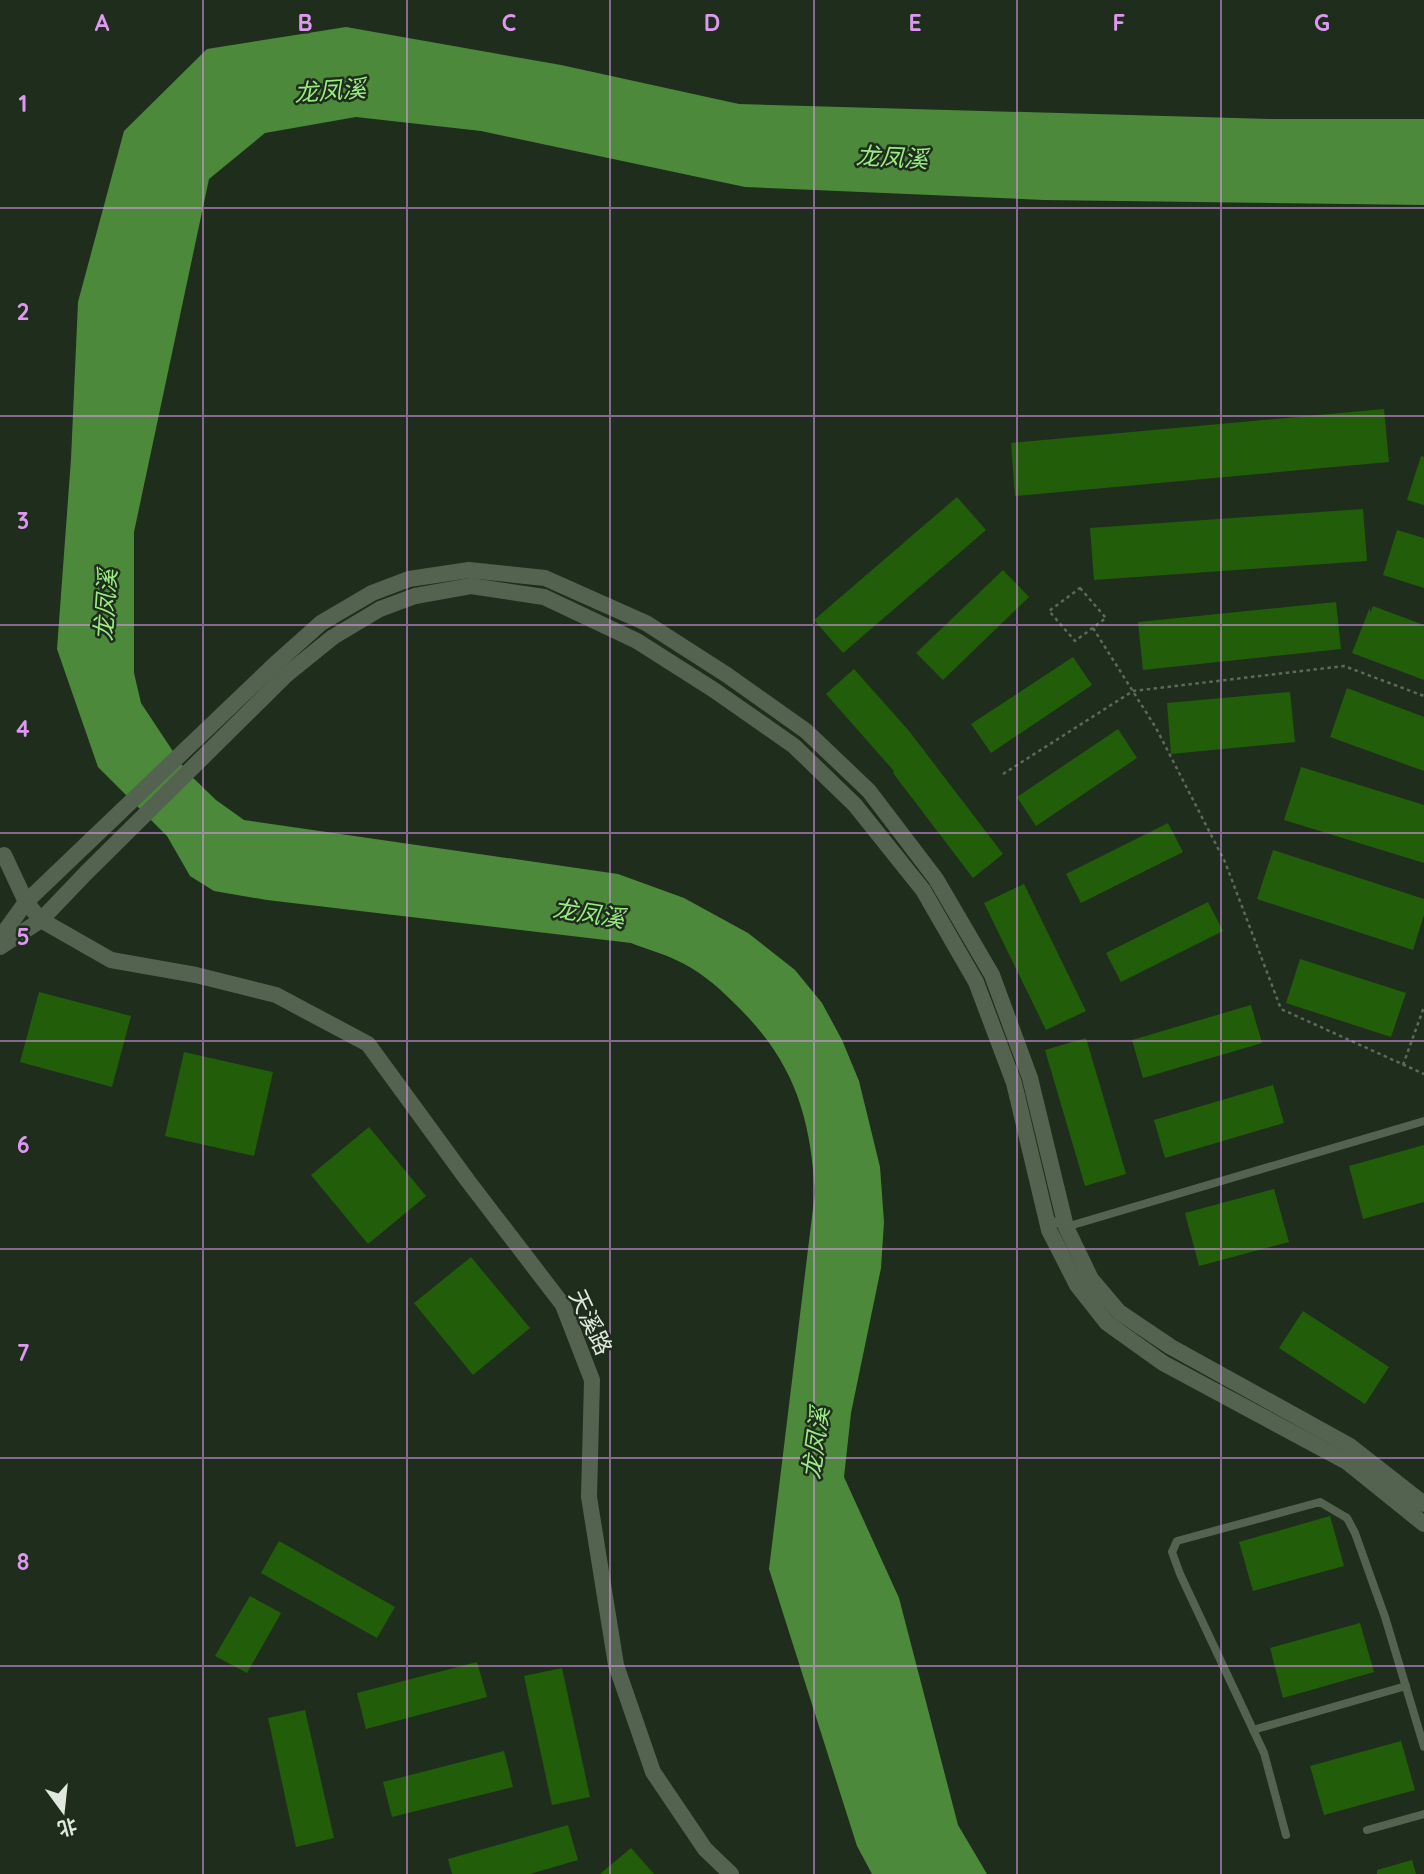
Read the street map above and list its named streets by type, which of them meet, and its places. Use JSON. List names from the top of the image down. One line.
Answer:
{"streets":{"street":["天溪路"]},"water":["龙凤溪"],"north":"bottom","grid":{"columns":["A","B","C","D","E","F","G"],"rows":["1","2","3","4","5","6","7","8"]}}
